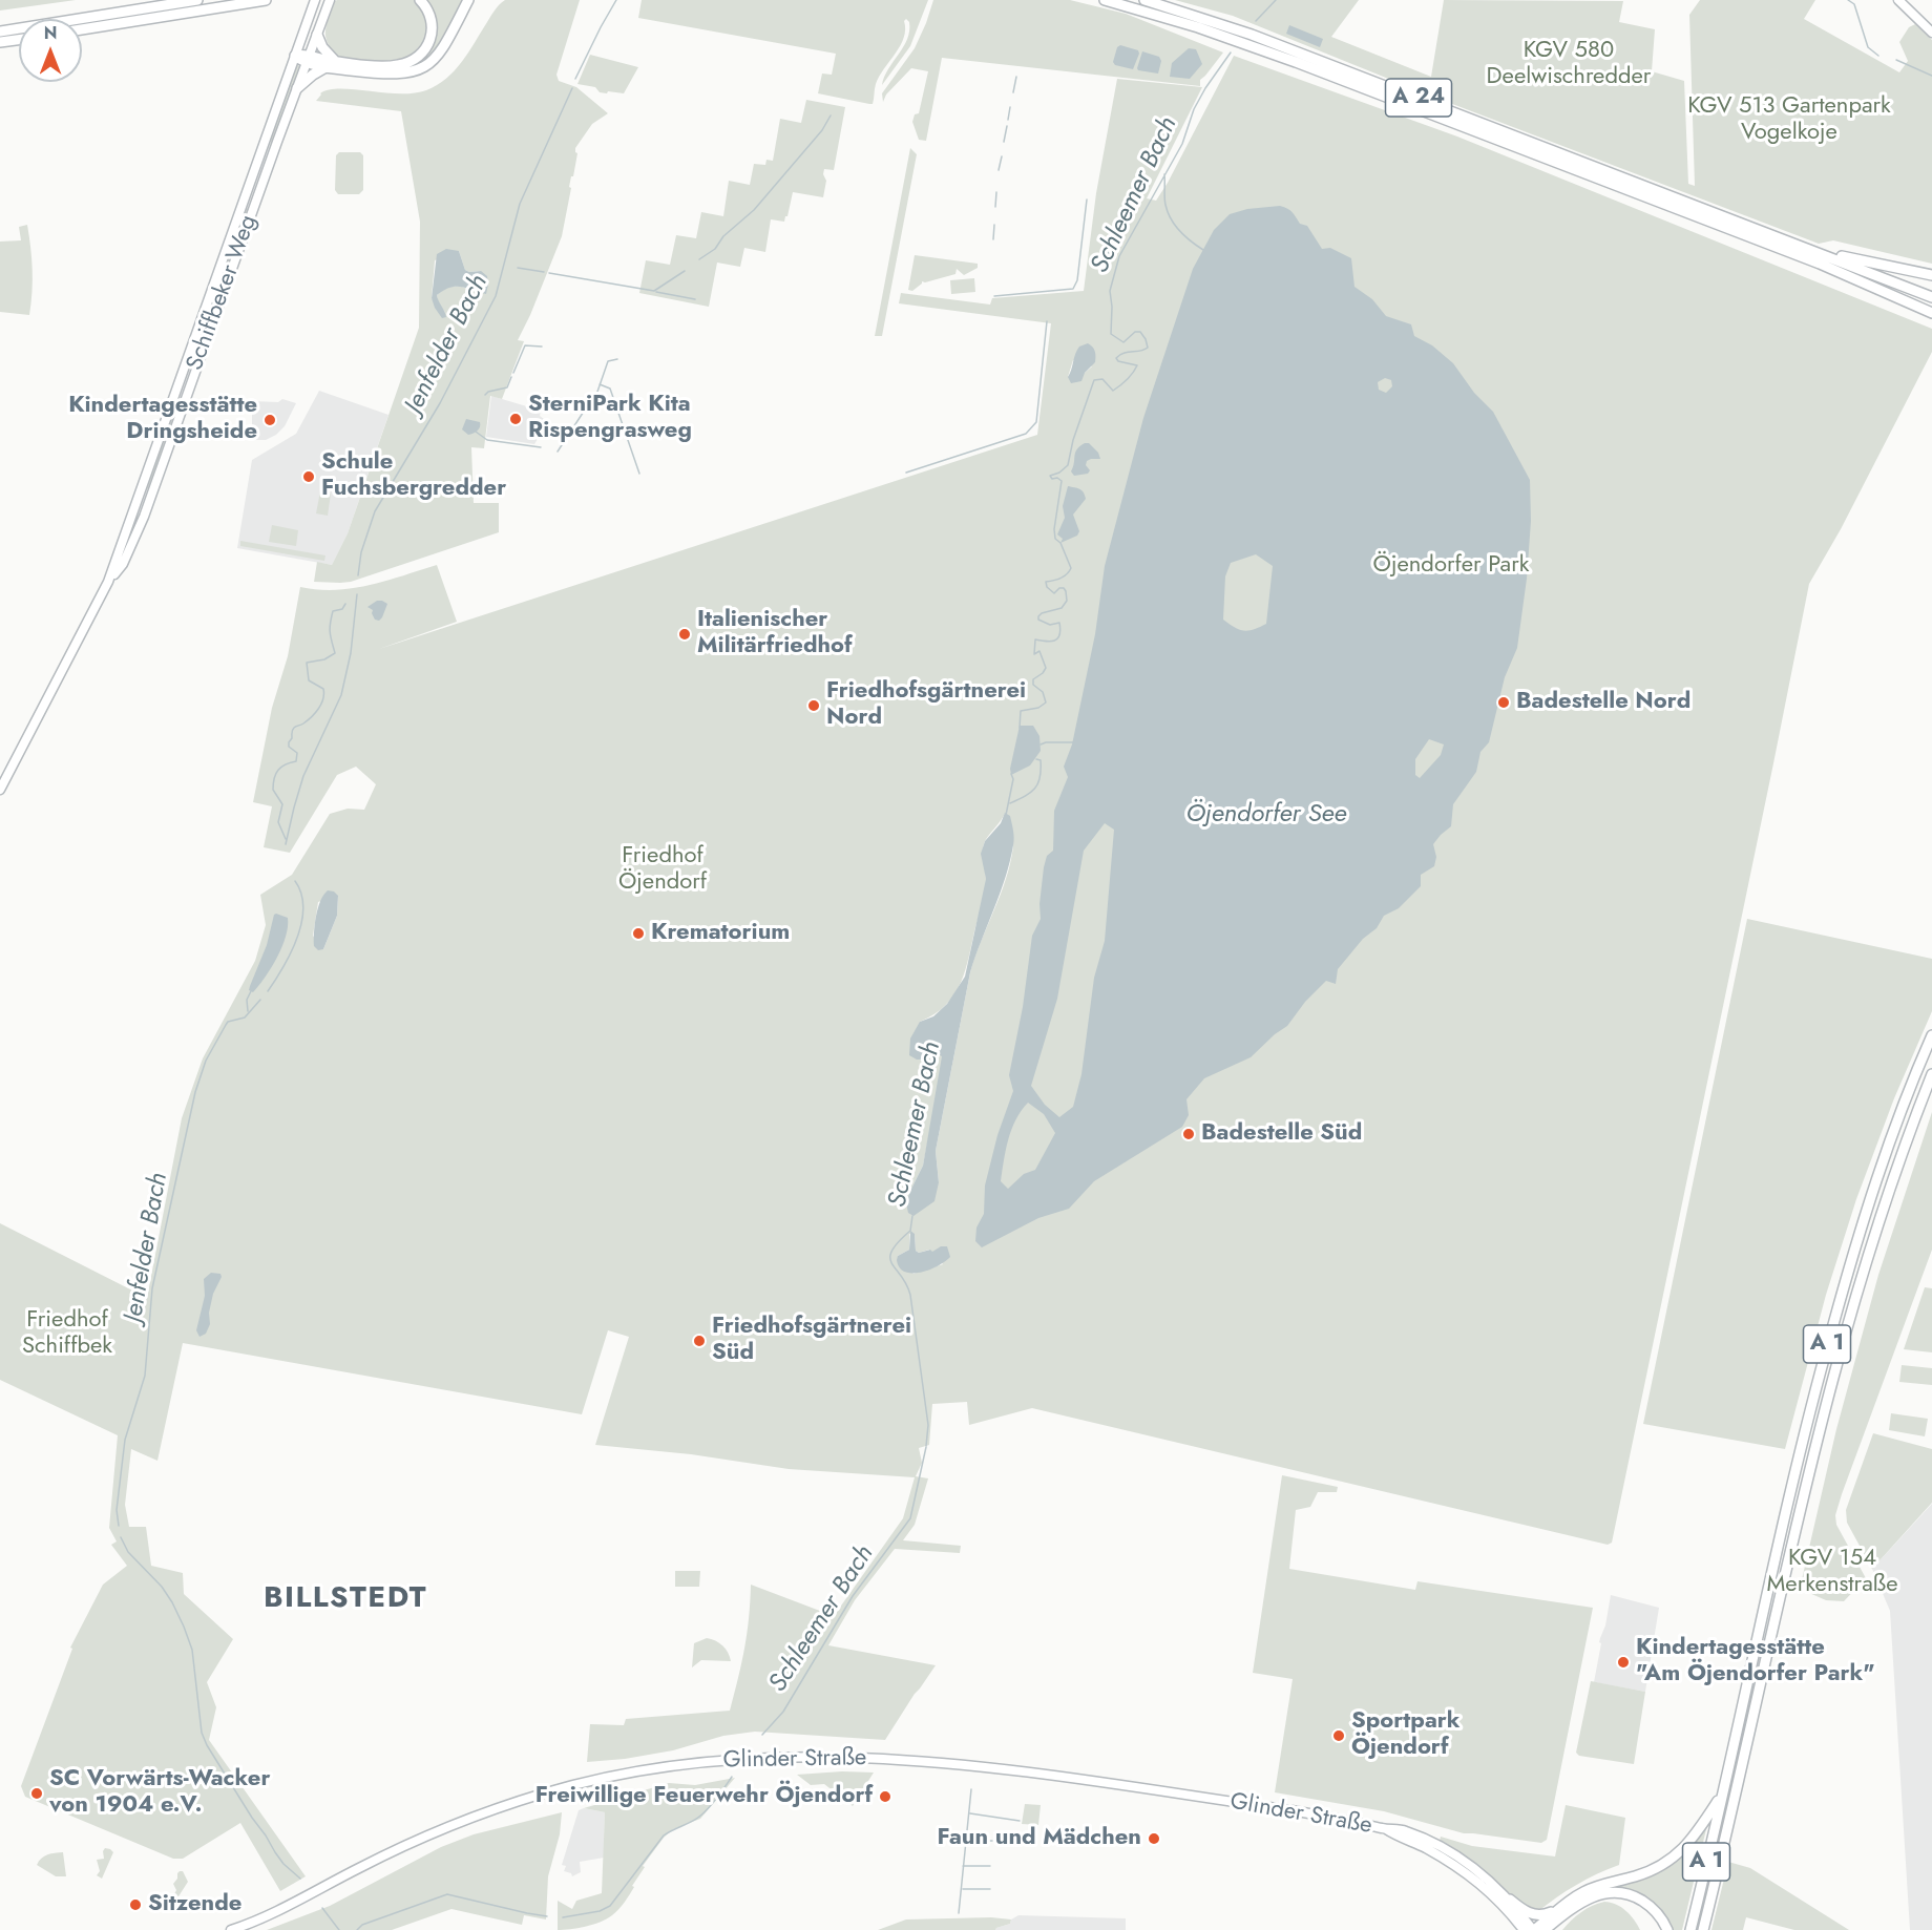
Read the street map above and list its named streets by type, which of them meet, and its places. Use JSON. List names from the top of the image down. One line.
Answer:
{"streets":{"highway":["A 24","A 1"],"main road":["Schiffbeker Weg","Glinder Straße"]},"districts":["BILLSTEDT"],"water":["Schleemer Bach","Jenfelder Bach","Öjendorfer See"],"parks":["KGV 580 Deelwischredder","KGV 513 Gartenpark Vogelkoje","Öjendorfer Park","Friedhof Öjendorf","Friedhof Schiffbek","KGV 154 Merkenstraße"],"places":["SterniPark Kita Rispengrasweg","Kindertagesstätte Dringsheide","Schule Fuchsbergredder","Italienischer Militärfriedhof","Badestelle Nord","Friedhofsgärtnerei Nord","Krematorium","Badestelle Süd","Friedhofsgärtnerei Süd","Kindertagesstätte \"Am Öjendorfer Park\"","Sportpark Öjendorf","SC Vorwärts-Wacker von 1904 e.V.","Freiwillige Feuerwehr Öjendorf","Faun und Mädchen","Sitzende"],"north":"top"}
